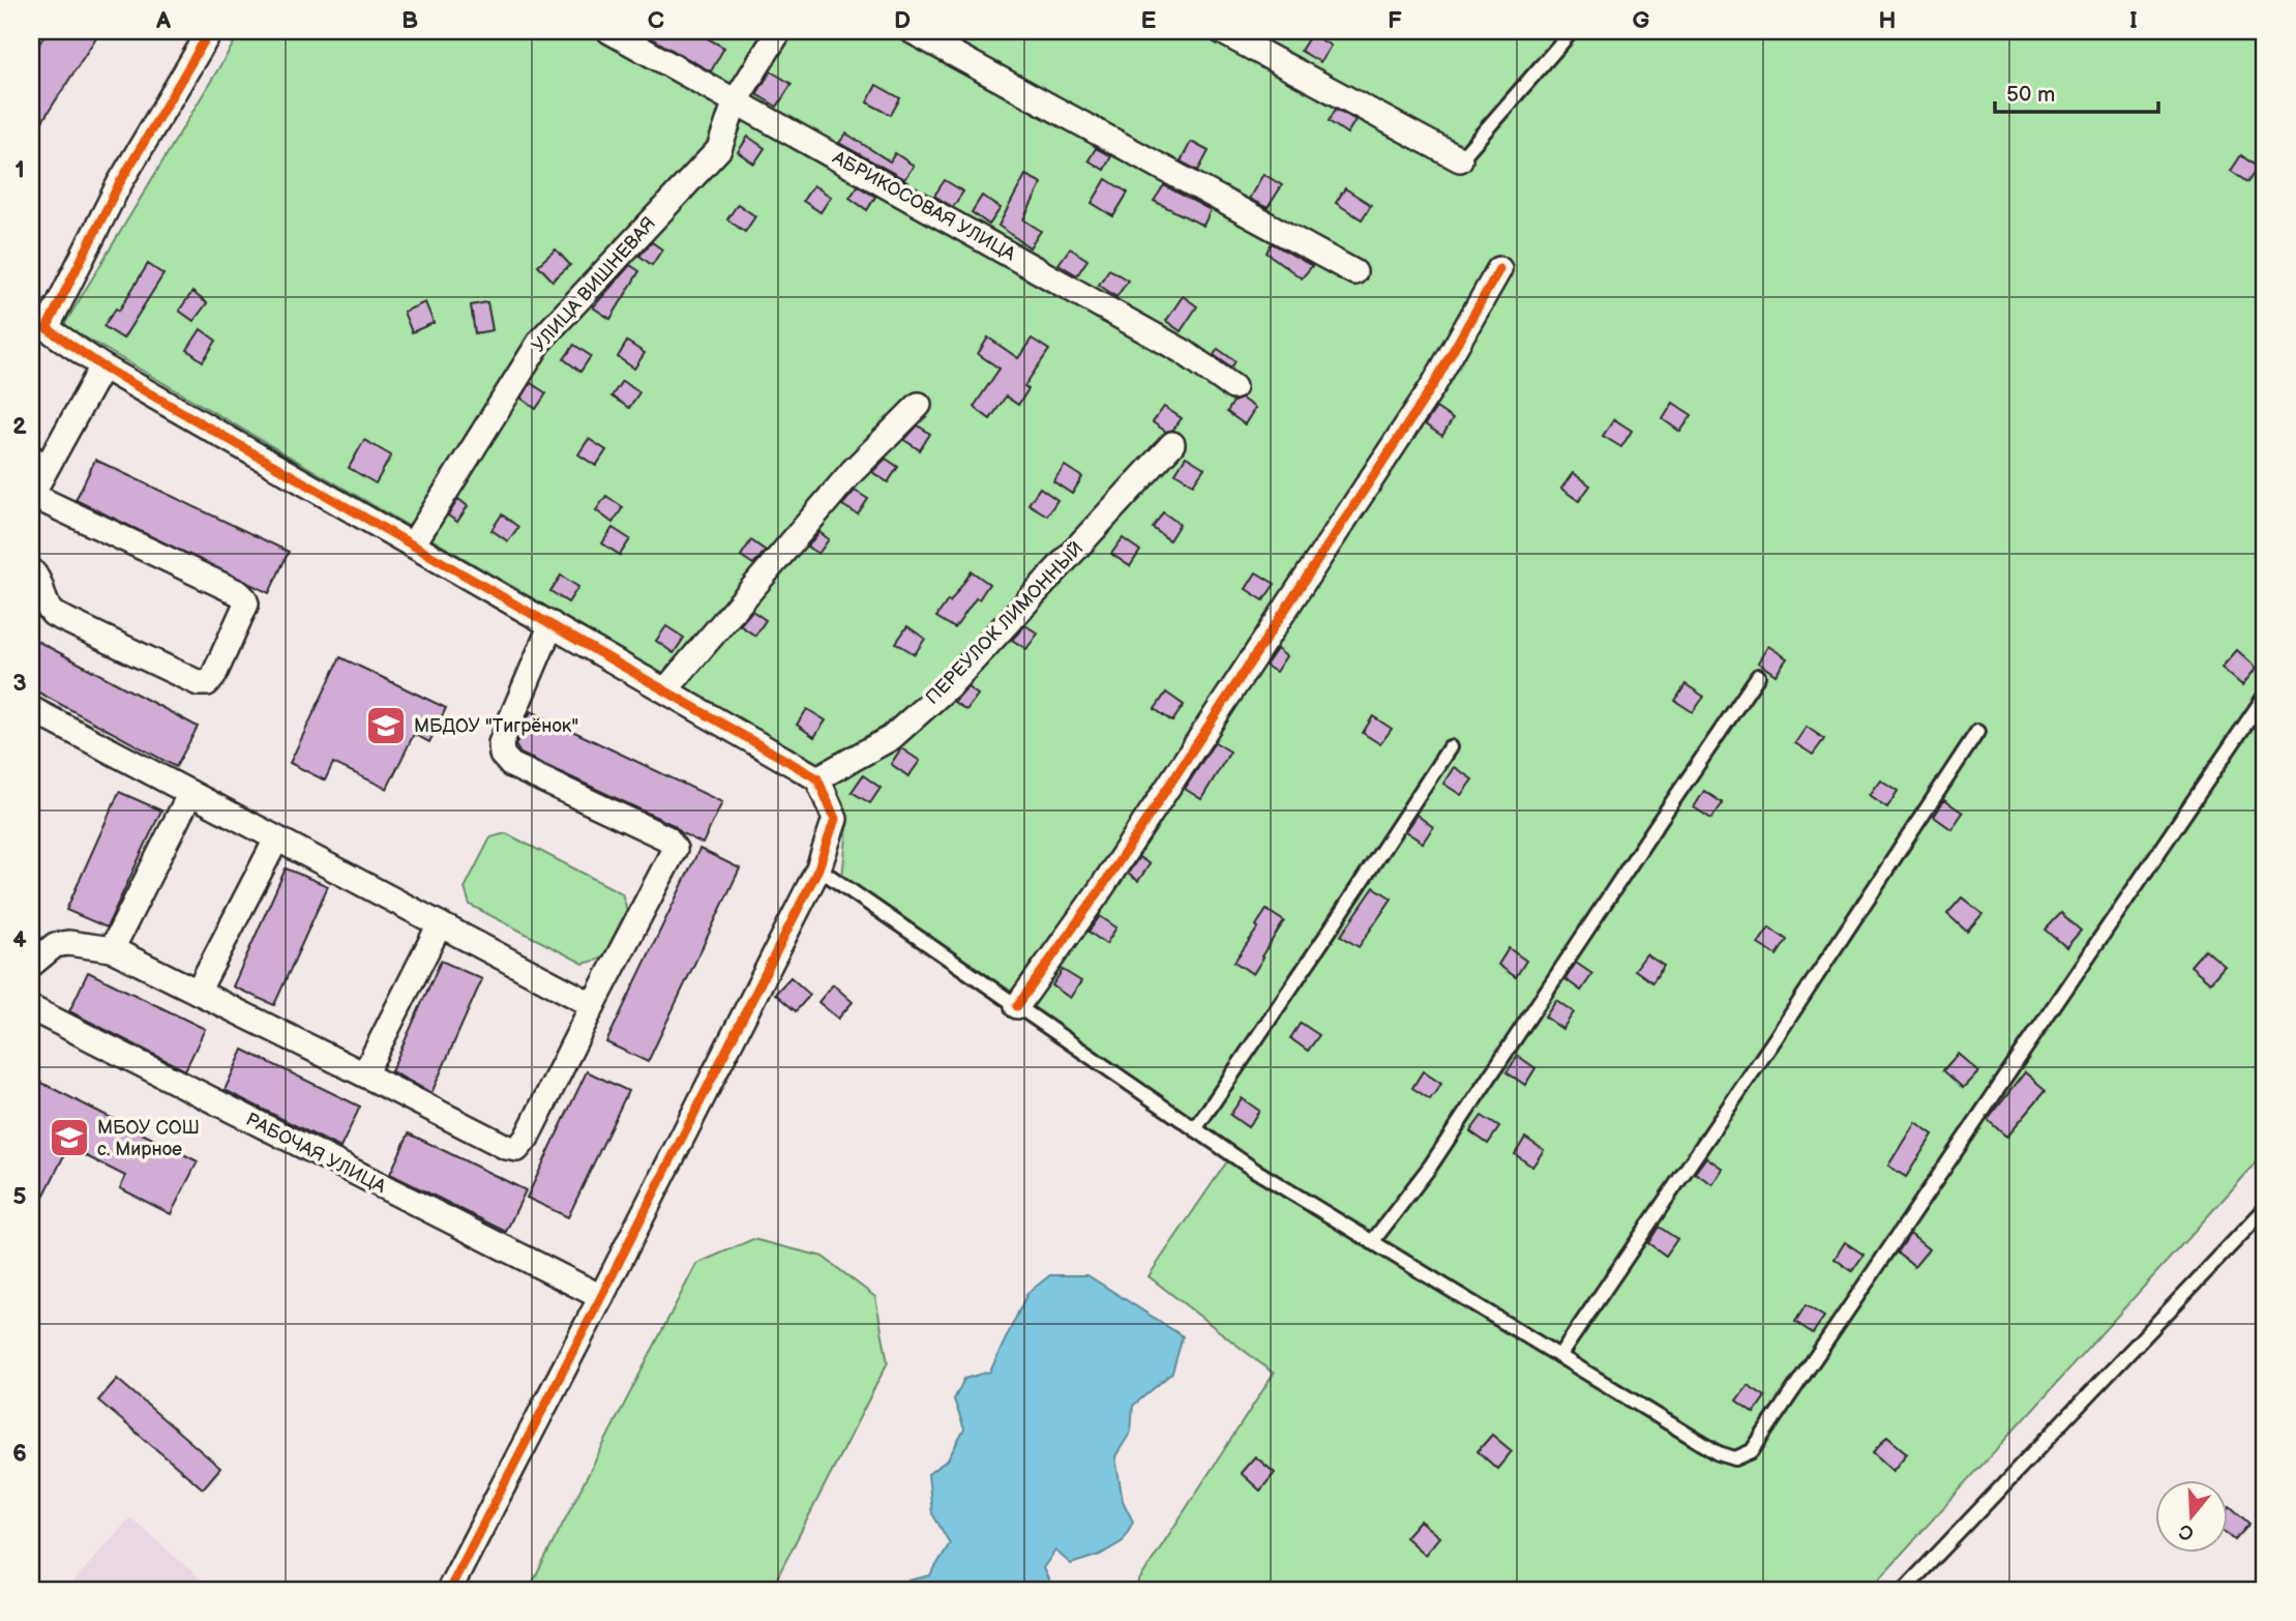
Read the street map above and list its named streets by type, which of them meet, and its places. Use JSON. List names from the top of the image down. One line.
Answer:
{"streets":{"street":["АБРИКОСОВАЯ УЛИЦА","УЛИЦА ВИШНЕВАЯ","ПЕРЕУЛОК ЛИМОННЫЙ","РАБОЧАЯ УЛИЦА"]},"crossings":[["АБРИКОСОВАЯ УЛИЦА","УЛИЦА ВИШНЕВАЯ"]],"places":{"school or university":["МБДОУ \"Тигрёнок\"","МБОУ СОШ с. Мирное"]},"scale_bar":"50 m","north":"bottom","grid":{"columns":["A","B","C","D","E","F","G","H","I"],"rows":["1","2","3","4","5","6"]}}
